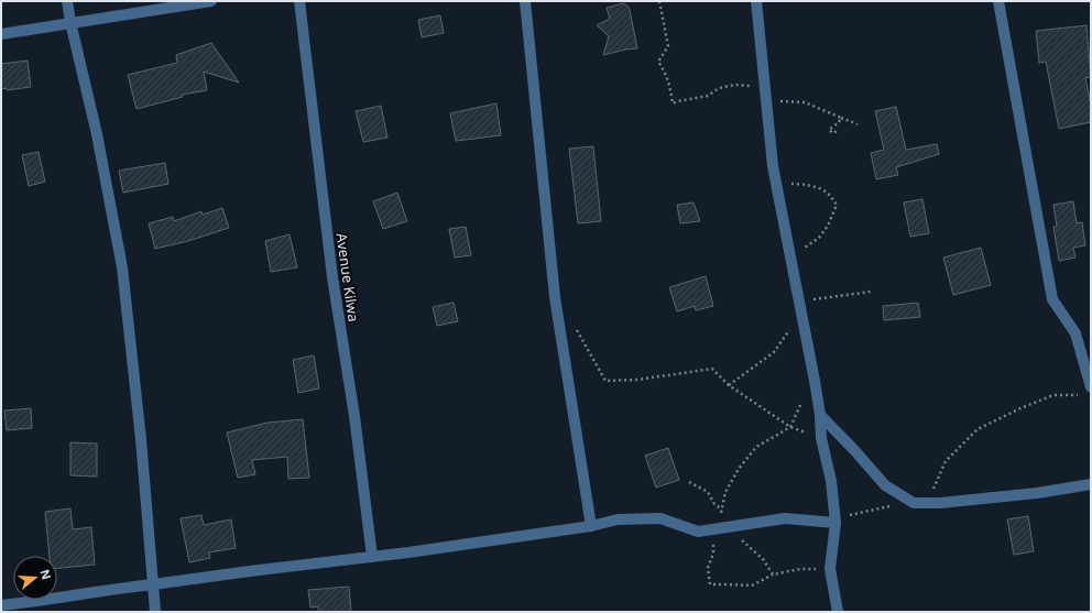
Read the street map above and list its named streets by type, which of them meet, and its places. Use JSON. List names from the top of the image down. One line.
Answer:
{"streets":{"street":["Avenue Kilwa"]},"north":"right"}
